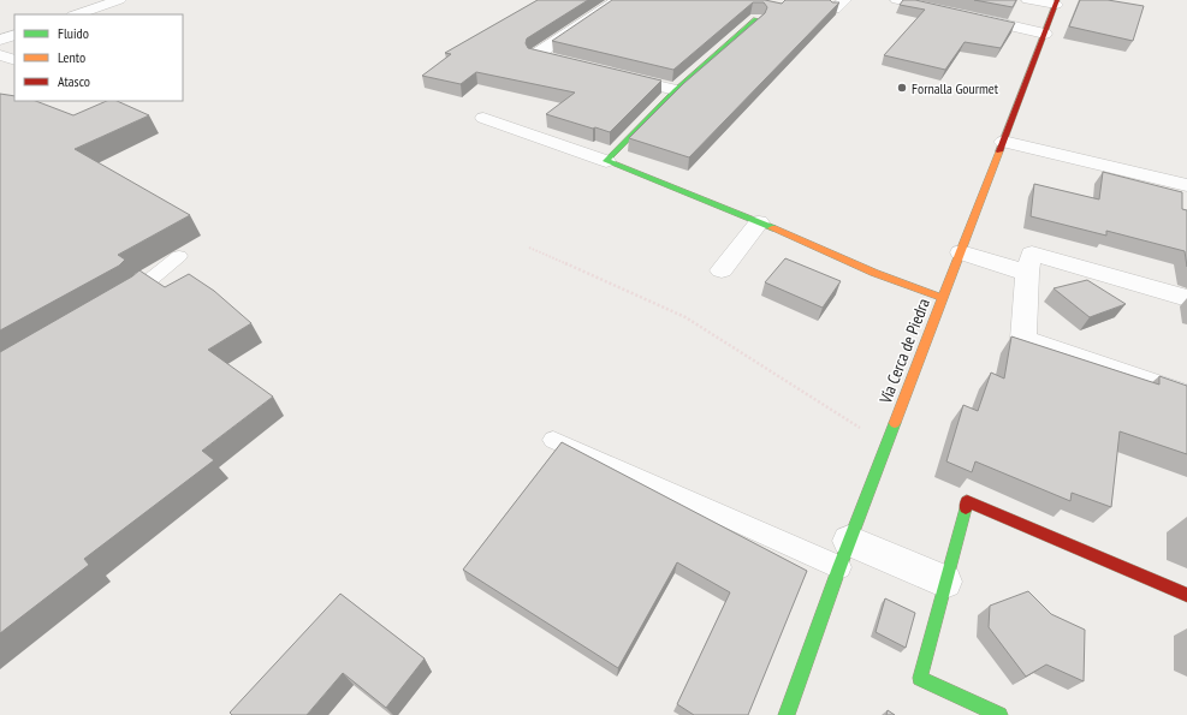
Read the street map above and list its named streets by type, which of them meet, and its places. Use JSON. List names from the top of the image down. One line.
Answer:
{"streets":{"street":["Vía Cerca de Piedra"]},"places":["Fornalla Gourmet"],"legend":["Fluido","Lento","Atasco"]}
